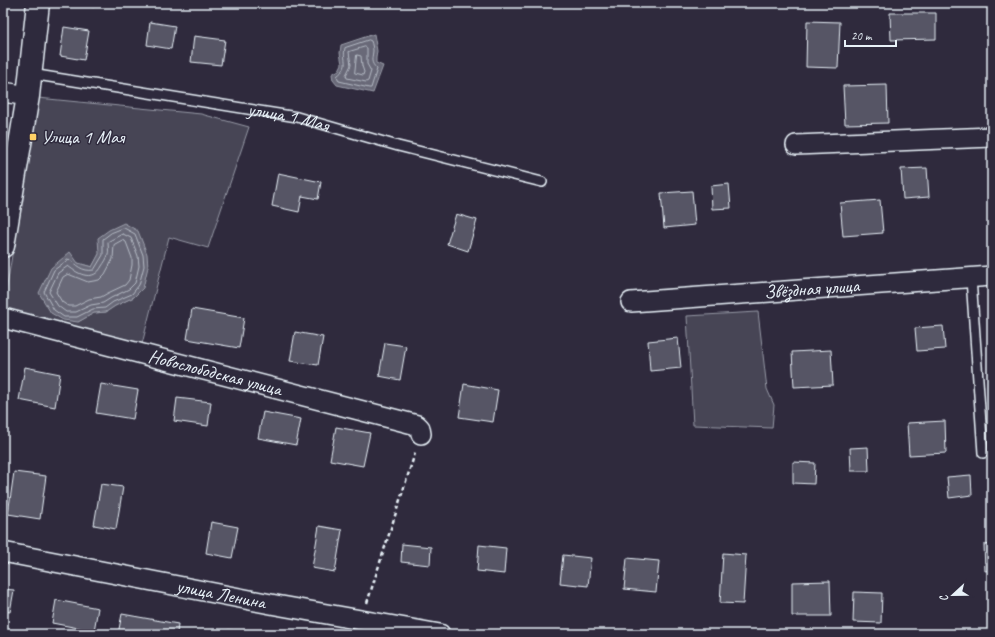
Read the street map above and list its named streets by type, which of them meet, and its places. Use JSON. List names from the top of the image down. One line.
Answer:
{"streets":{"street":["Звёздная улица","Новослободская улица","улица Ленина"],"lane":["улица 1 Мая"]},"places":{"transit":["Улица 1 Мая"]},"scale_bar":"20 m","north":"left"}
